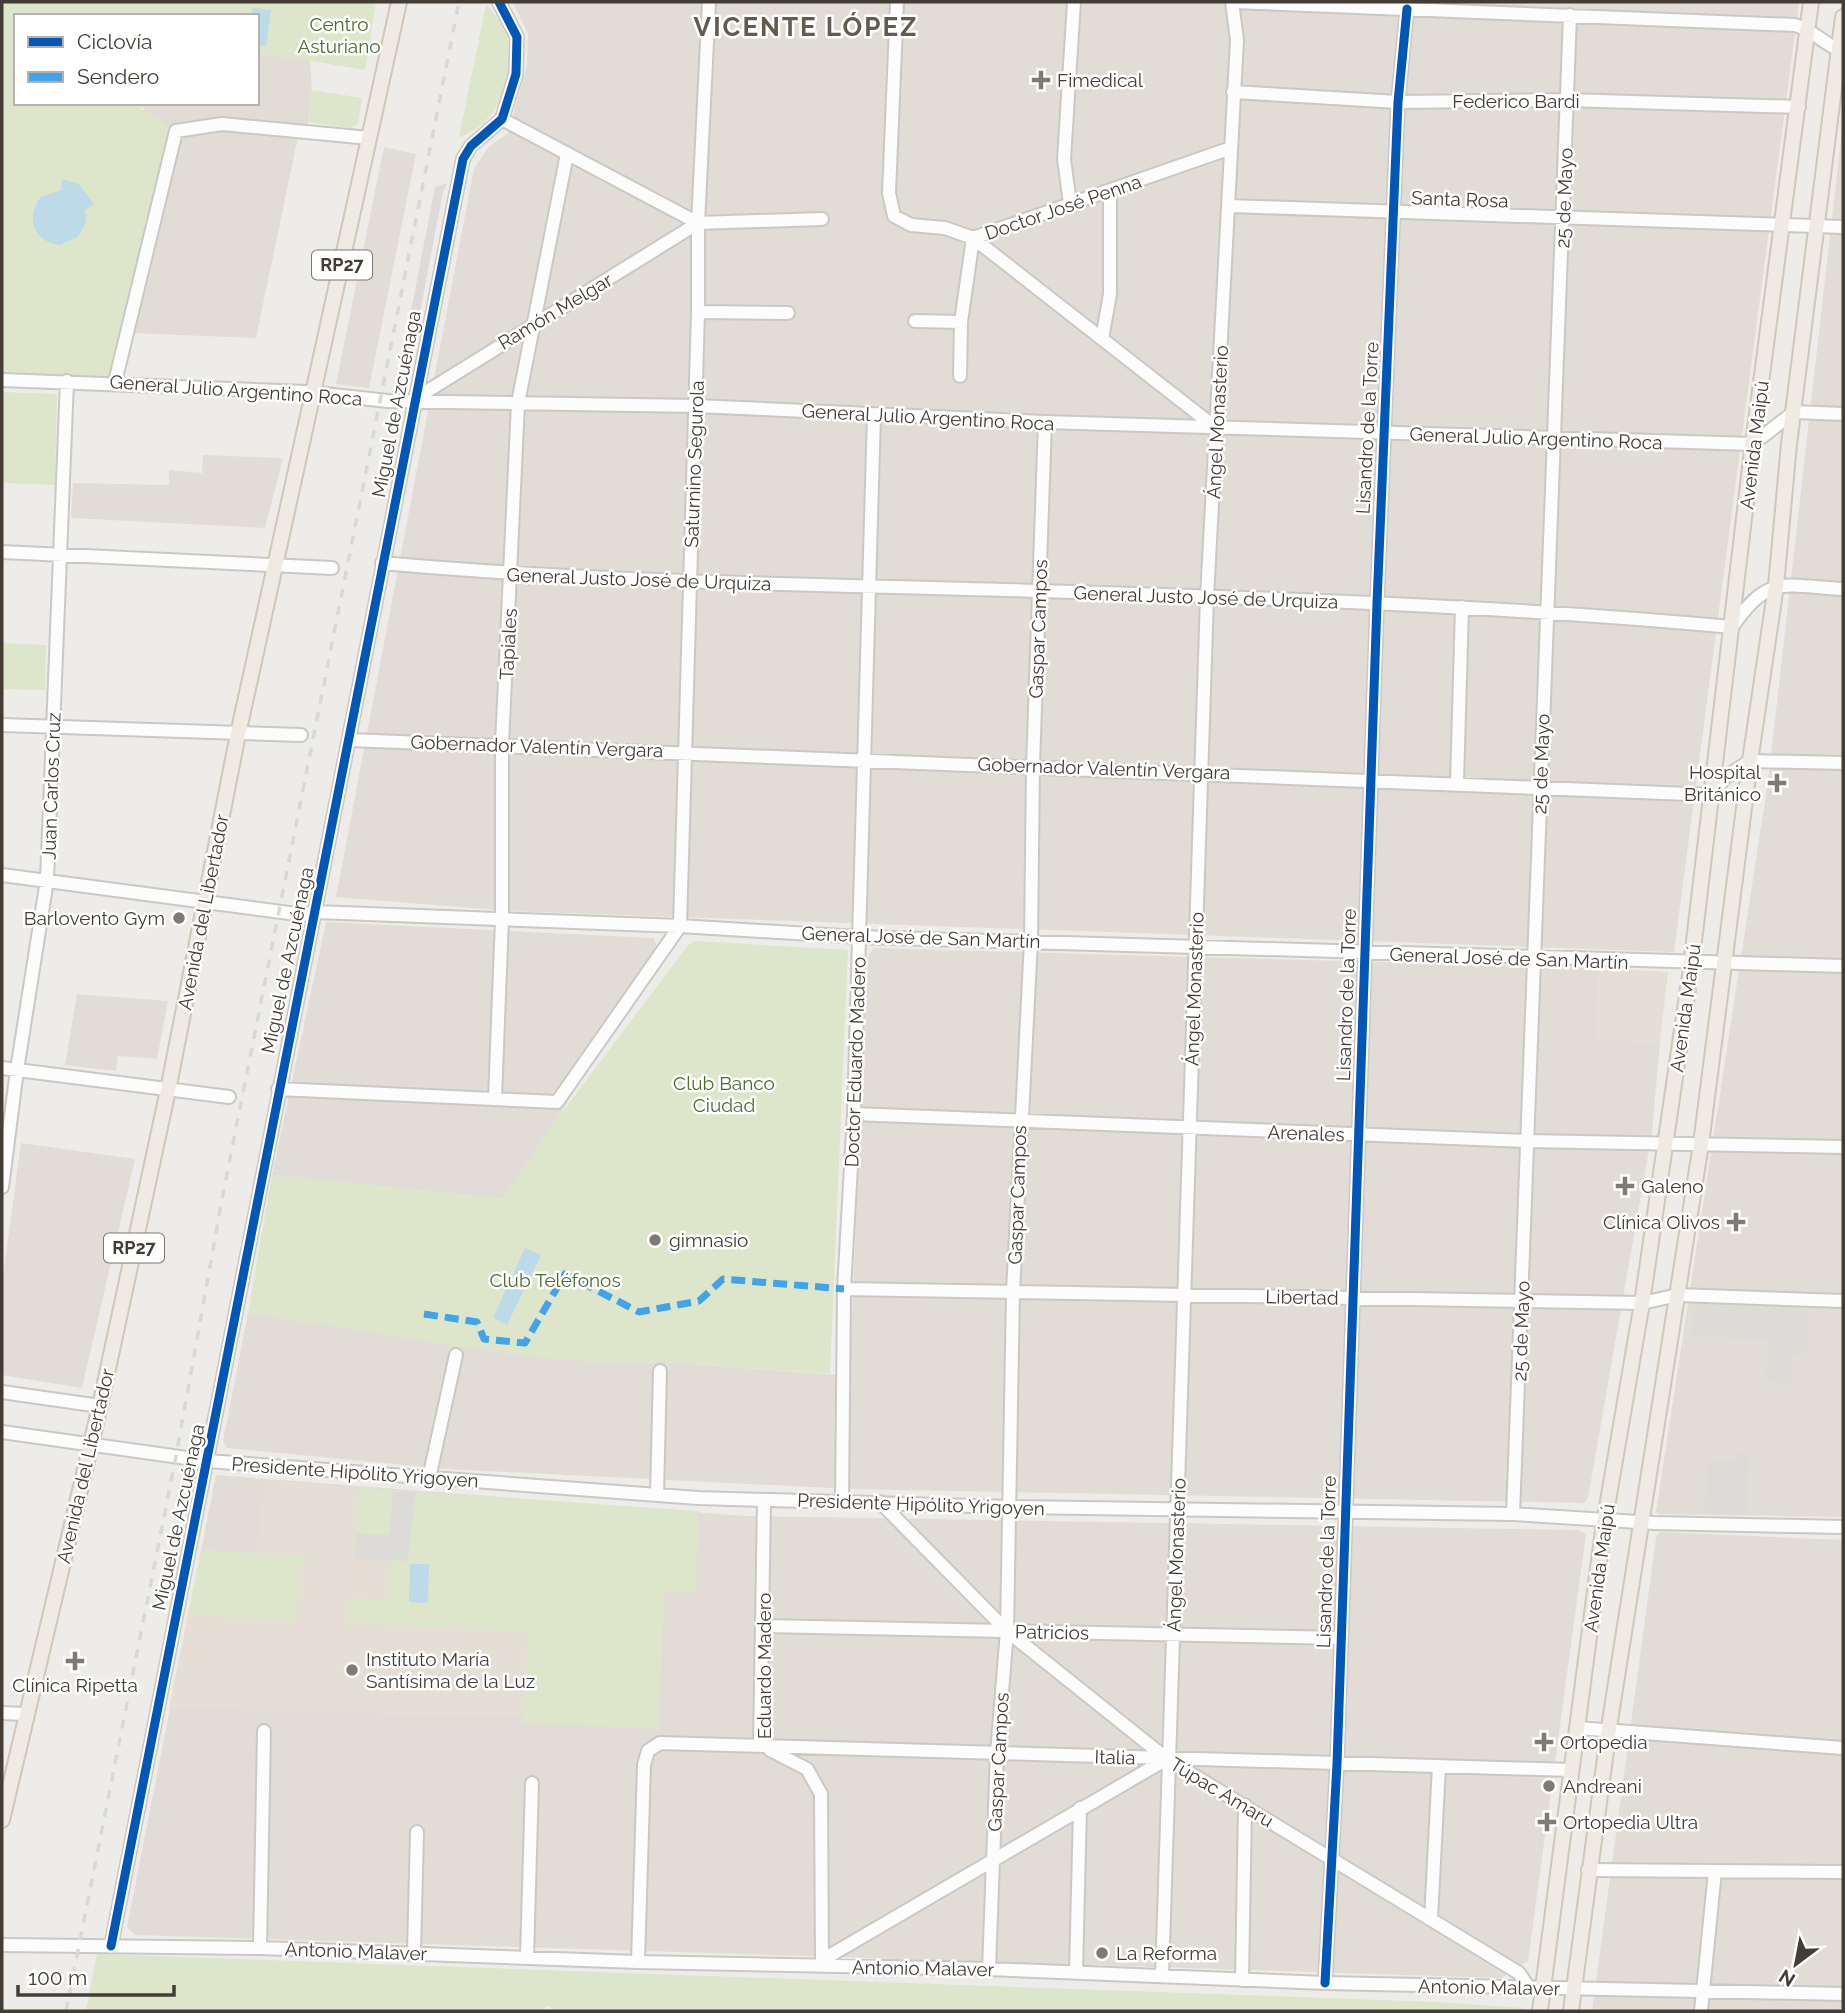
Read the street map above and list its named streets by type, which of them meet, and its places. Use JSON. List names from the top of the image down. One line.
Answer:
{"streets":{"main road":["RP27","Avenida Maipú","Avenida del Libertador"],"street":["Federico Bardi","25 de Mayo","Santa Rosa","Doctor José Penna","Ramón Melgar","General Julio Argentino Roca","Miguel de Azcuénaga","Ángel Monasterio","Lisandro de la Torre","Saturnino Segurola","General Justo José de Urquiza","Gaspar Campos","Tapiales","Gobernador Valentín Vergara","Juan Carlos Cruz","General José de San Martín","Doctor Eduardo Madero","Arenales","Libertad","Presidente Hipólito Yrigoyen","Patricios","Eduardo Madero","Italia","Túpac Amaru","Antonio Malaver"]},"crossings":[["Federico Bardi","25 de Mayo"],["Federico Bardi","Ángel Monasterio"],["Federico Bardi","Lisandro de la Torre"],["Federico Bardi","Avenida Maipú"],["25 de Mayo","Santa Rosa"],["25 de Mayo","General Julio Argentino Roca"],["25 de Mayo","General Justo José de Urquiza"],["25 de Mayo","Gobernador Valentín Vergara"],["25 de Mayo","General José de San Martín"],["25 de Mayo","Arenales"],["25 de Mayo","Libertad"],["25 de Mayo","Presidente Hipólito Yrigoyen"],["Santa Rosa","Ángel Monasterio"],["Santa Rosa","Lisandro de la Torre"],["Santa Rosa","Avenida Maipú"],["Doctor José Penna","Ángel Monasterio"],["Ramón Melgar","General Julio Argentino Roca"],["Ramón Melgar","Miguel de Azcuénaga"],["Ramón Melgar","Saturnino Segurola"],["Ramón Melgar","Tapiales"],["General Julio Argentino Roca","Miguel de Azcuénaga"],["General Julio Argentino Roca","Ángel Monasterio"],["General Julio Argentino Roca","Lisandro de la Torre"],["General Julio Argentino Roca","Avenida Maipú"],["General Julio Argentino Roca","Saturnino Segurola"],["General Julio Argentino Roca","Gaspar Campos"],["General Julio Argentino Roca","Tapiales"],["General Julio Argentino Roca","Juan Carlos Cruz"],["General Julio Argentino Roca","Avenida del Libertador"],["General Julio Argentino Roca","Doctor Eduardo Madero"],["Miguel de Azcuénaga","General Justo José de Urquiza"],["Miguel de Azcuénaga","Gobernador Valentín Vergara"],["Miguel de Azcuénaga","General José de San Martín"],["Miguel de Azcuénaga","Presidente Hipólito Yrigoyen"],["Miguel de Azcuénaga","Antonio Malaver"],["Ángel Monasterio","General Justo José de Urquiza"],["Ángel Monasterio","Gobernador Valentín Vergara"],["Ángel Monasterio","General José de San Martín"],["Ángel Monasterio","Arenales"],["Ángel Monasterio","Libertad"],["Ángel Monasterio","Presidente Hipólito Yrigoyen"],["Ángel Monasterio","Patricios"],["Ángel Monasterio","Italia"],["Ángel Monasterio","Túpac Amaru"],["Ángel Monasterio","Antonio Malaver"],["Lisandro de la Torre","General Justo José de Urquiza"],["Lisandro de la Torre","Gobernador Valentín Vergara"],["Lisandro de la Torre","General José de San Martín"],["Lisandro de la Torre","Arenales"],["Lisandro de la Torre","Libertad"],["Lisandro de la Torre","Presidente Hipólito Yrigoyen"],["Lisandro de la Torre","Patricios"],["Lisandro de la Torre","Italia"],["Lisandro de la Torre","Túpac Amaru"],["Lisandro de la Torre","Antonio Malaver"],["Avenida Maipú","General Justo José de Urquiza"],["Avenida Maipú","Gobernador Valentín Vergara"],["Avenida Maipú","General José de San Martín"],["Avenida Maipú","Arenales"],["Avenida Maipú","Libertad"],["Avenida Maipú","Presidente Hipólito Yrigoyen"],["Avenida Maipú","Italia"],["Avenida Maipú","Túpac Amaru"],["Avenida Maipú","Antonio Malaver"],["Saturnino Segurola","General Justo José de Urquiza"],["Saturnino Segurola","Gobernador Valentín Vergara"],["Saturnino Segurola","General José de San Martín"],["General Justo José de Urquiza","Gaspar Campos"],["General Justo José de Urquiza","Tapiales"],["General Justo José de Urquiza","Doctor Eduardo Madero"],["Gaspar Campos","Gobernador Valentín Vergara"],["Gaspar Campos","General José de San Martín"],["Gaspar Campos","Arenales"],["Gaspar Campos","Libertad"],["Gaspar Campos","Presidente Hipólito Yrigoyen"],["Gaspar Campos","Patricios"],["Gaspar Campos","Italia"],["Gaspar Campos","Túpac Amaru"],["Gaspar Campos","Antonio Malaver"],["Tapiales","Gobernador Valentín Vergara"],["Tapiales","General José de San Martín"],["Gobernador Valentín Vergara","Doctor Eduardo Madero"],["Juan Carlos Cruz","General José de San Martín"],["Avenida del Libertador","General José de San Martín"],["Avenida del Libertador","Presidente Hipólito Yrigoyen"],["General José de San Martín","Doctor Eduardo Madero"],["Doctor Eduardo Madero","Arenales"],["Doctor Eduardo Madero","Libertad"],["Doctor Eduardo Madero","Presidente Hipólito Yrigoyen"],["Presidente Hipólito Yrigoyen","Eduardo Madero"],["Presidente Hipólito Yrigoyen","Túpac Amaru"],["Patricios","Eduardo Madero"],["Patricios","Túpac Amaru"],["Eduardo Madero","Italia"],["Eduardo Madero","Antonio Malaver"],["Italia","Túpac Amaru"],["Italia","Antonio Malaver"],["Túpac Amaru","Antonio Malaver"]],"districts":["VICENTE LÓPEZ"],"parks":["Centro Asturiano","Club Banco Ciudad","Club Teléfonos"],"places":{"health":["Fimedical","Hospital Británico","Galeno","Clínica Olivos","Clínica Ripetta","Ortopedia","Ortopedia Ultra"],"other":["Barlovento Gym","gimnasio","Instituto María Santísima de la Luz","Andreani","La Reforma"]},"legend":["Ciclovía","Sendero"],"scale_bar":"100 m","north":"bottom left"}
